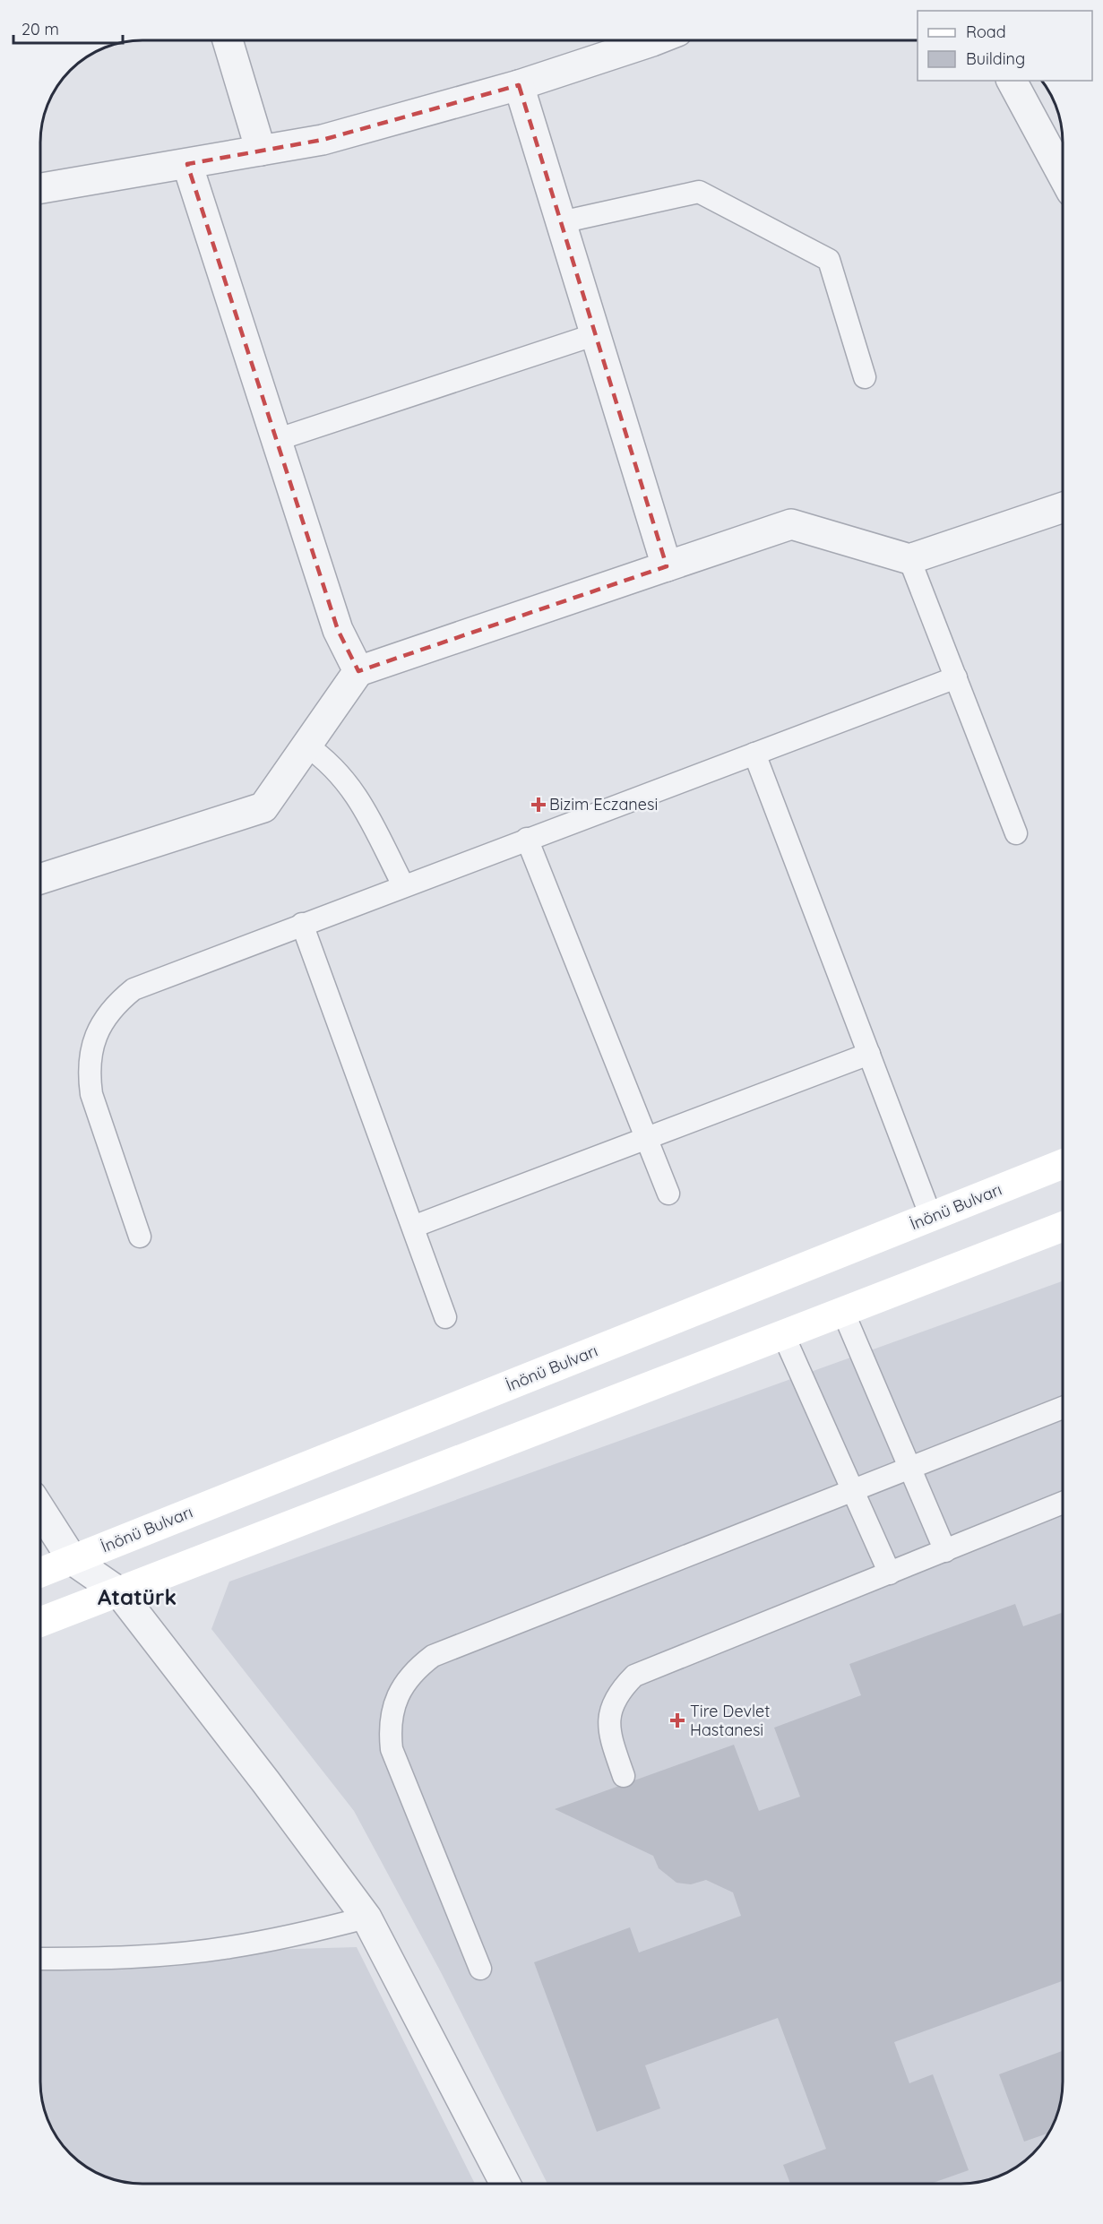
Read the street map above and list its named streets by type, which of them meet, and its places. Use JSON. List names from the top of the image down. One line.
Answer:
{"streets":{"main road":["İnönü Bulvarı"]},"districts":["Atatürk"],"places":{"health":["Bizim Eczanesi","Tire Devlet Hastanesi"]},"legend":["Road","Building"],"scale_bar":"20 m"}
